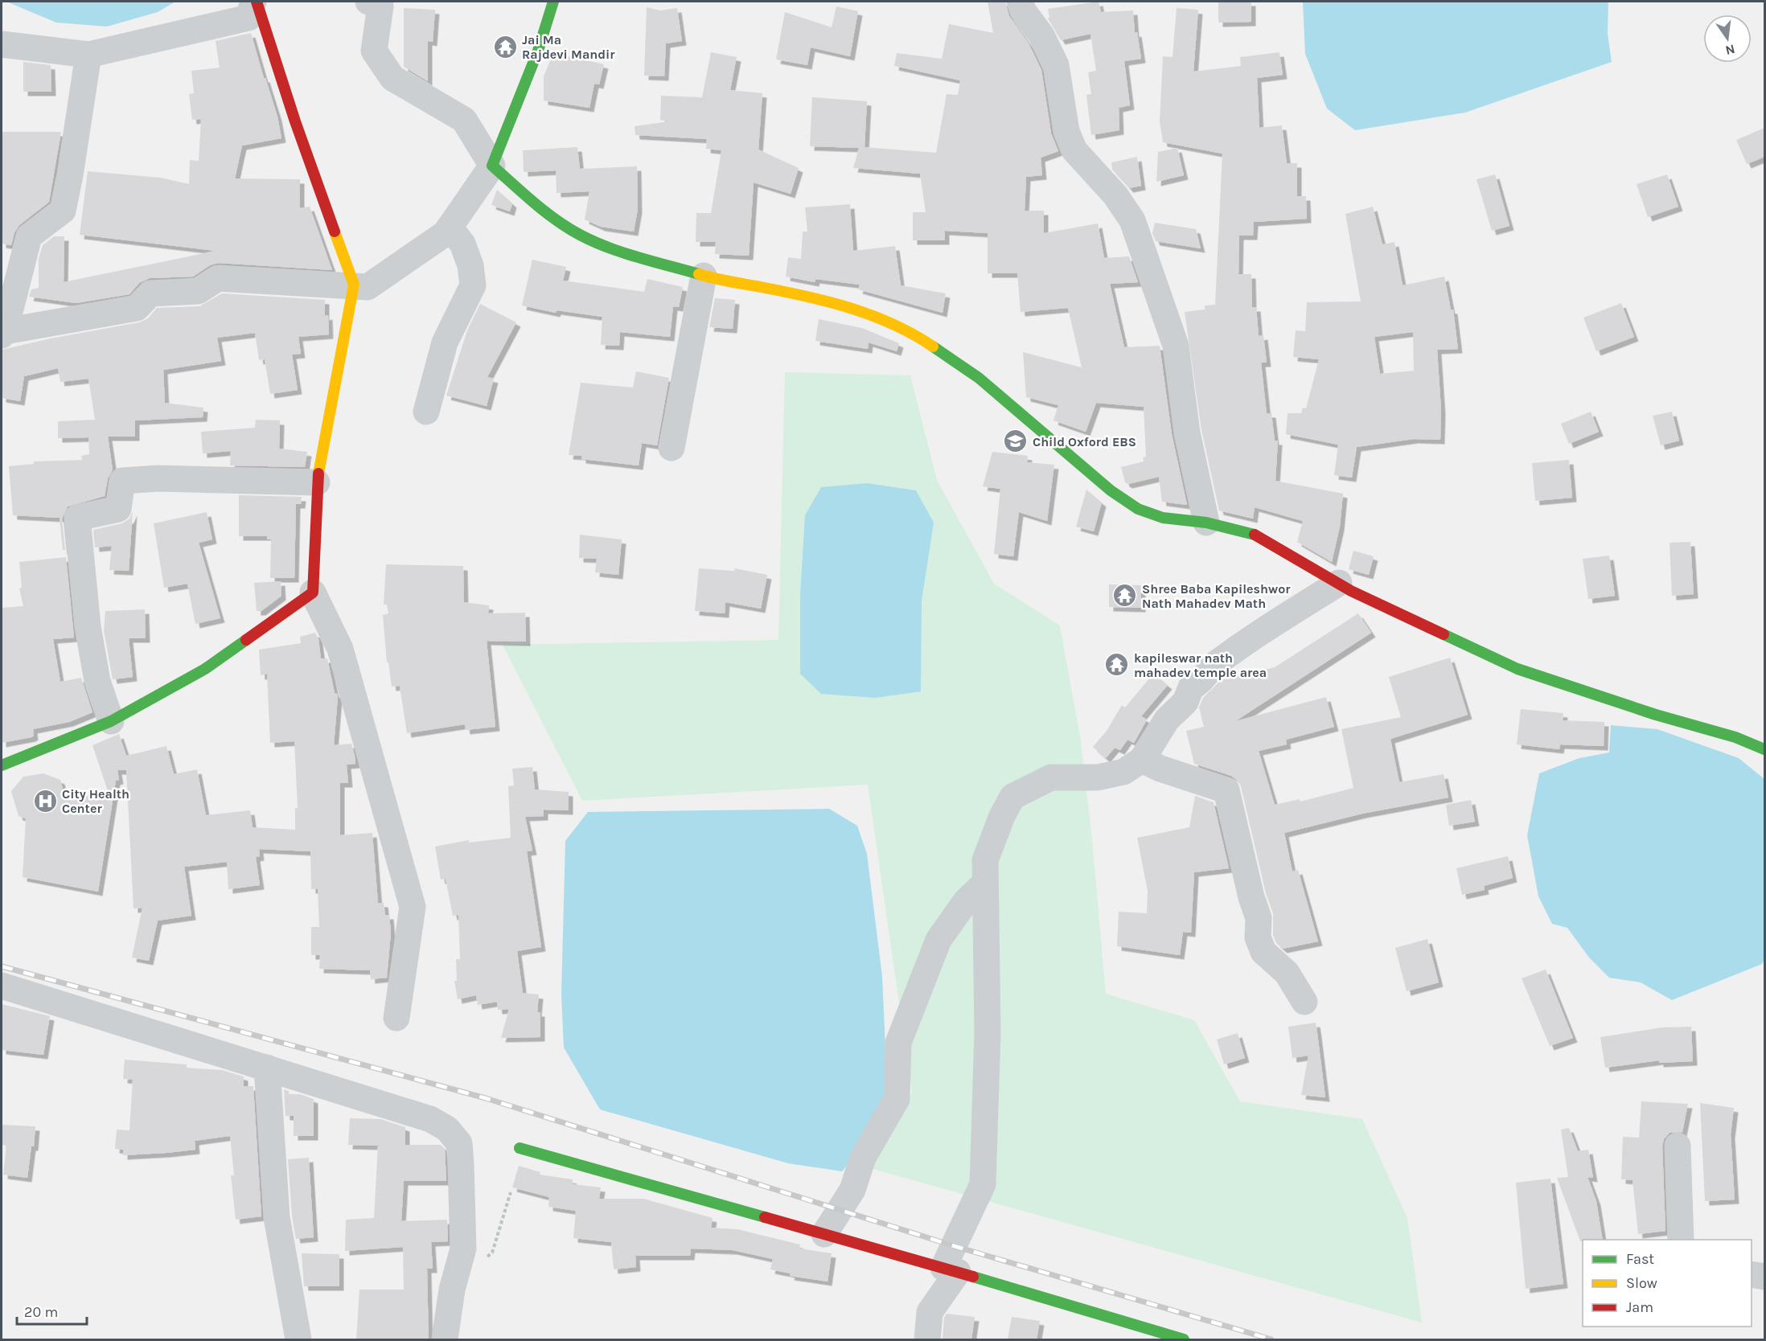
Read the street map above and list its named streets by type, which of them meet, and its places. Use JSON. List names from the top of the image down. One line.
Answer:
{"places":{"temple":["Jai Ma Rajdevi Mandir","Shree Baba Kapileshwor Nath Mahadev Math","kapileswar nath mahadev temple area"],"school or university":["Child Oxford EBS"],"hospital":["City Health Center"]},"legend":["Fast","Slow","Jam"],"scale_bar":"20 m","north":"bottom"}
